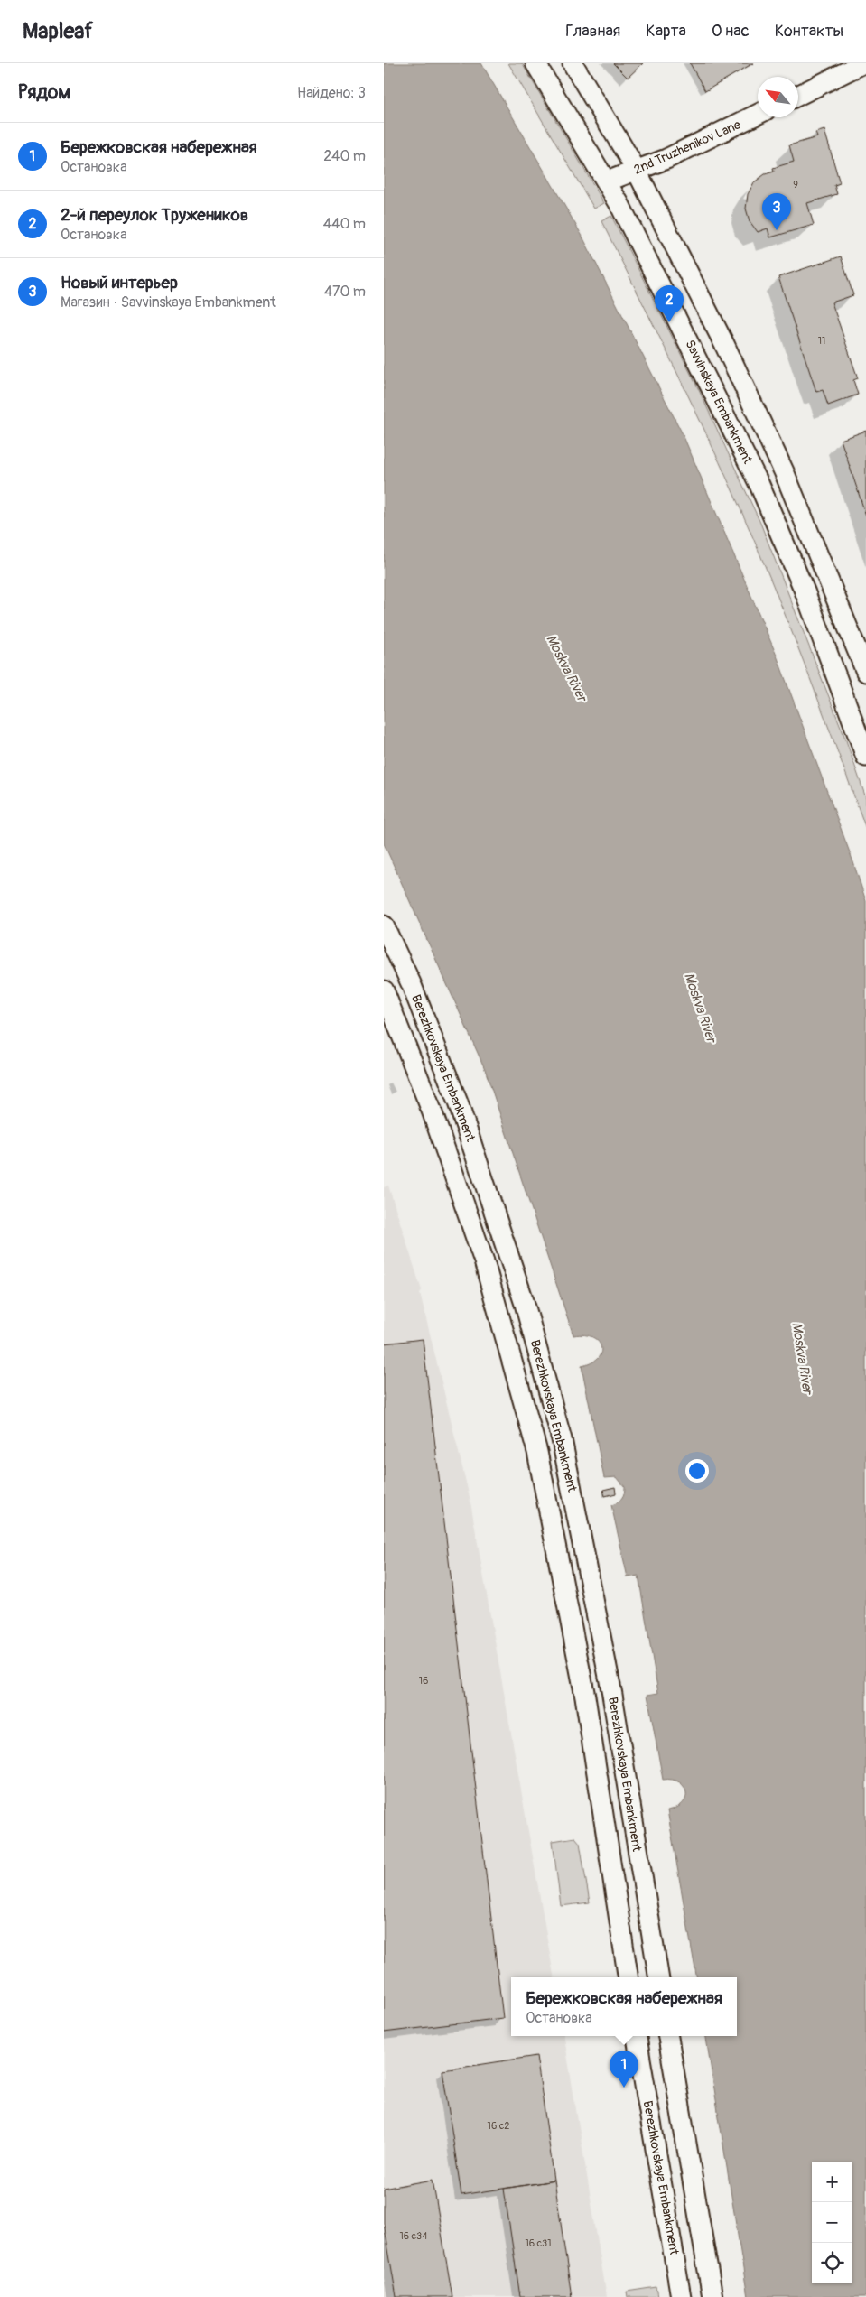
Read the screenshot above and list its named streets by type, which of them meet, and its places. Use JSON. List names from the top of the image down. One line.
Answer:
{"streets":{"main road":["2nd Truzhenikov Lane","Savvinskaya Embankment","Berezhkovskaya Embankment"]},"crossings":[["2nd Truzhenikov Lane","Savvinskaya Embankment"]],"water":["Moskva River"],"house_numbers":["9","11","16","16 с2","16 с34","16 с31"],"north":"top left","page":{"header":"Mapleaf","nav":["Главная","Карта","О нас","Контакты"],"heading":["Рядом","Найдено: 3"],"list":[{"mark":"1","name":"Бережковская набережная","note":"Остановка","value":"240 m"},{"mark":"2","name":"2-й переулок Тружеников","note":"Остановка","value":"440 m"},{"mark":"3","name":"Новый интерьер","note":"Магазин · Savvinskaya Embankment","value":"470 m"}],"pins":["3","2","1"],"popup":["Бережковская набережная","Остановка"],"map_buttons":["+","−"]}}
